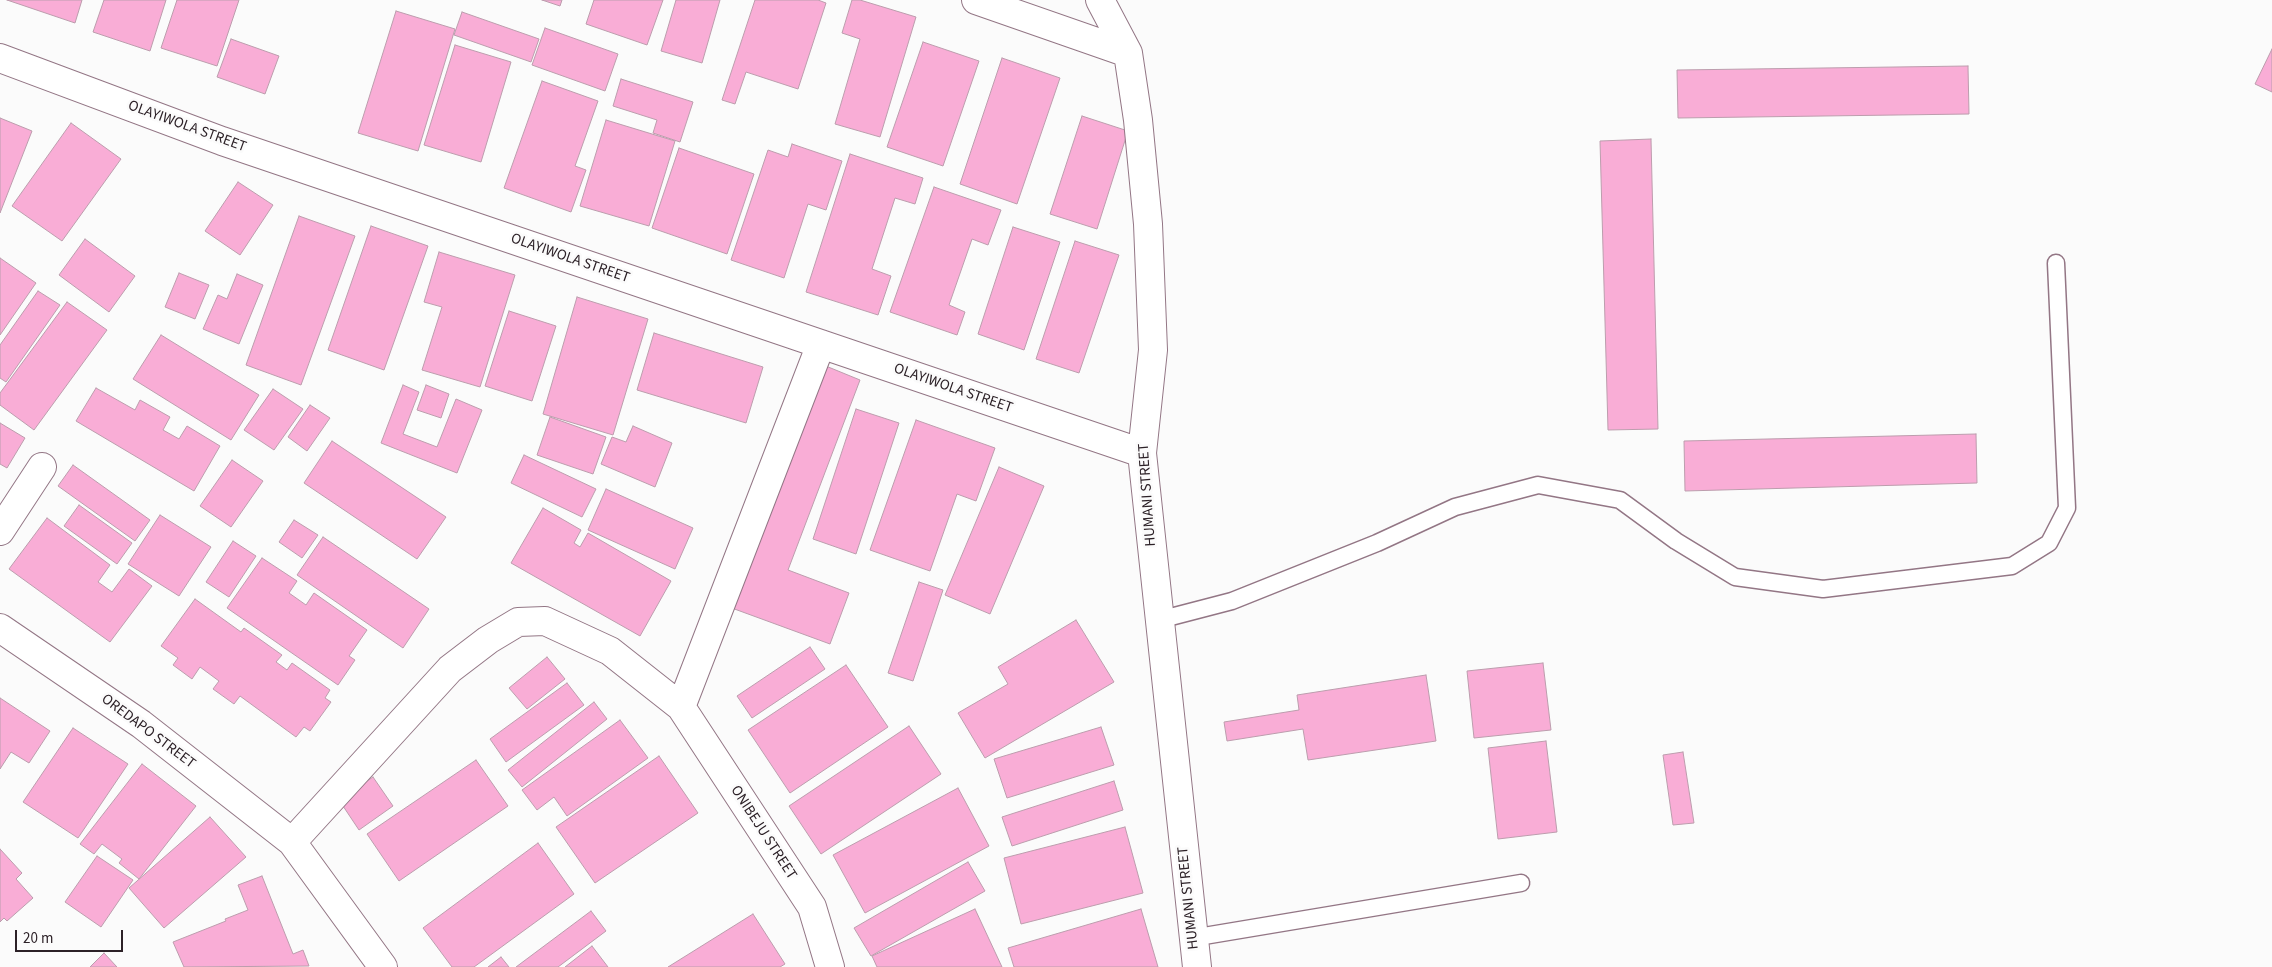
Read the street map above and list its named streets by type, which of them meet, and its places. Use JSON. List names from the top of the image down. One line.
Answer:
{"streets":{"street":["OLAYIWOLA STREET","HUMANI STREET","OREDAPO STREET","ONIBEJU STREET"]},"crossings":[["OLAYIWOLA STREET","HUMANI STREET"],["OREDAPO STREET","ONIBEJU STREET"]],"scale_bar":"20 m"}
